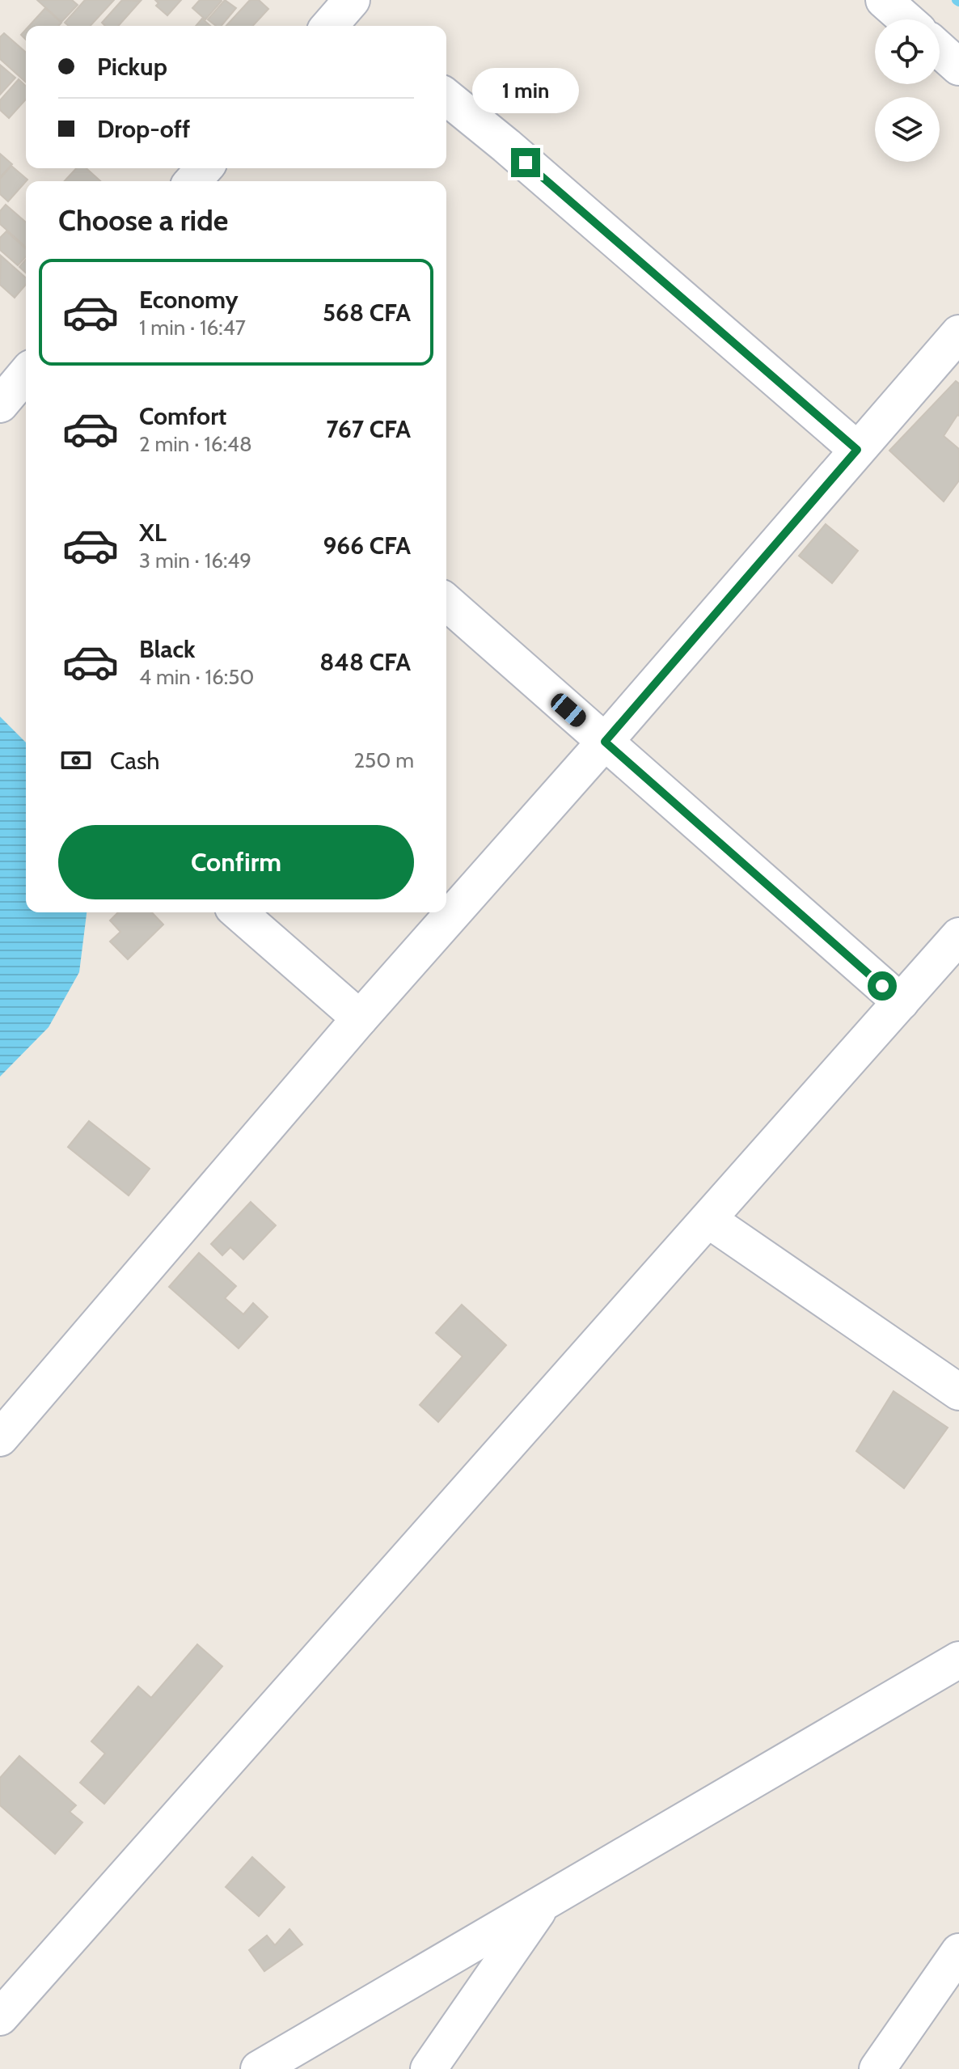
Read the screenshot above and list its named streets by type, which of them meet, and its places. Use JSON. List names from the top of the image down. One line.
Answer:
{"page":{"banner":["Pickup","Drop-off"],"bubble":"1 min","heading":"Choose a ride","list":[{"name":"Economy","note":"1 min · 16:47","value":"568 CFA"},{"name":"Comfort","note":"2 min · 16:48","value":"767 CFA"},{"name":"XL","note":"3 min · 16:49","value":"966 CFA"},{"name":"Black","note":"4 min · 16:50","value":"848 CFA"}],"pay":["Cash","250 m"],"buttons":"Confirm"}}
